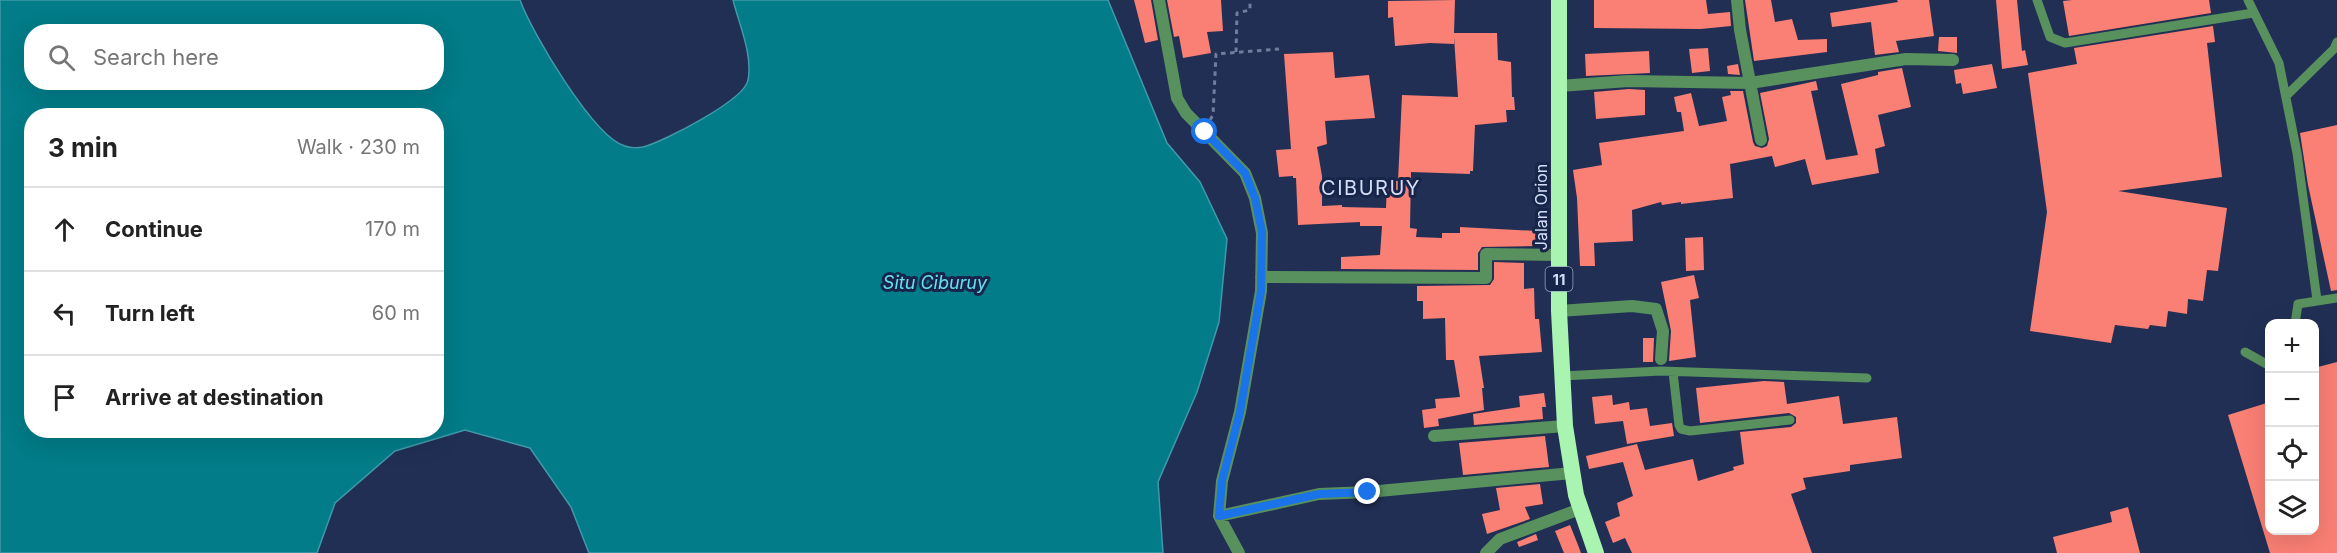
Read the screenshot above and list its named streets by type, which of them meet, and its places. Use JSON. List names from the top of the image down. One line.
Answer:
{"streets":{"highway":["Jalan Orion","11"]},"districts":["CIBURUY"],"water":["Situ Ciburuy"],"page":{"search":"Search here","heading":["3 min","Walk · 230 m"],"list":[["Continue","170 m"],["Turn left","60 m"],"Arrive at destination"],"map_buttons":["+","−"]}}
